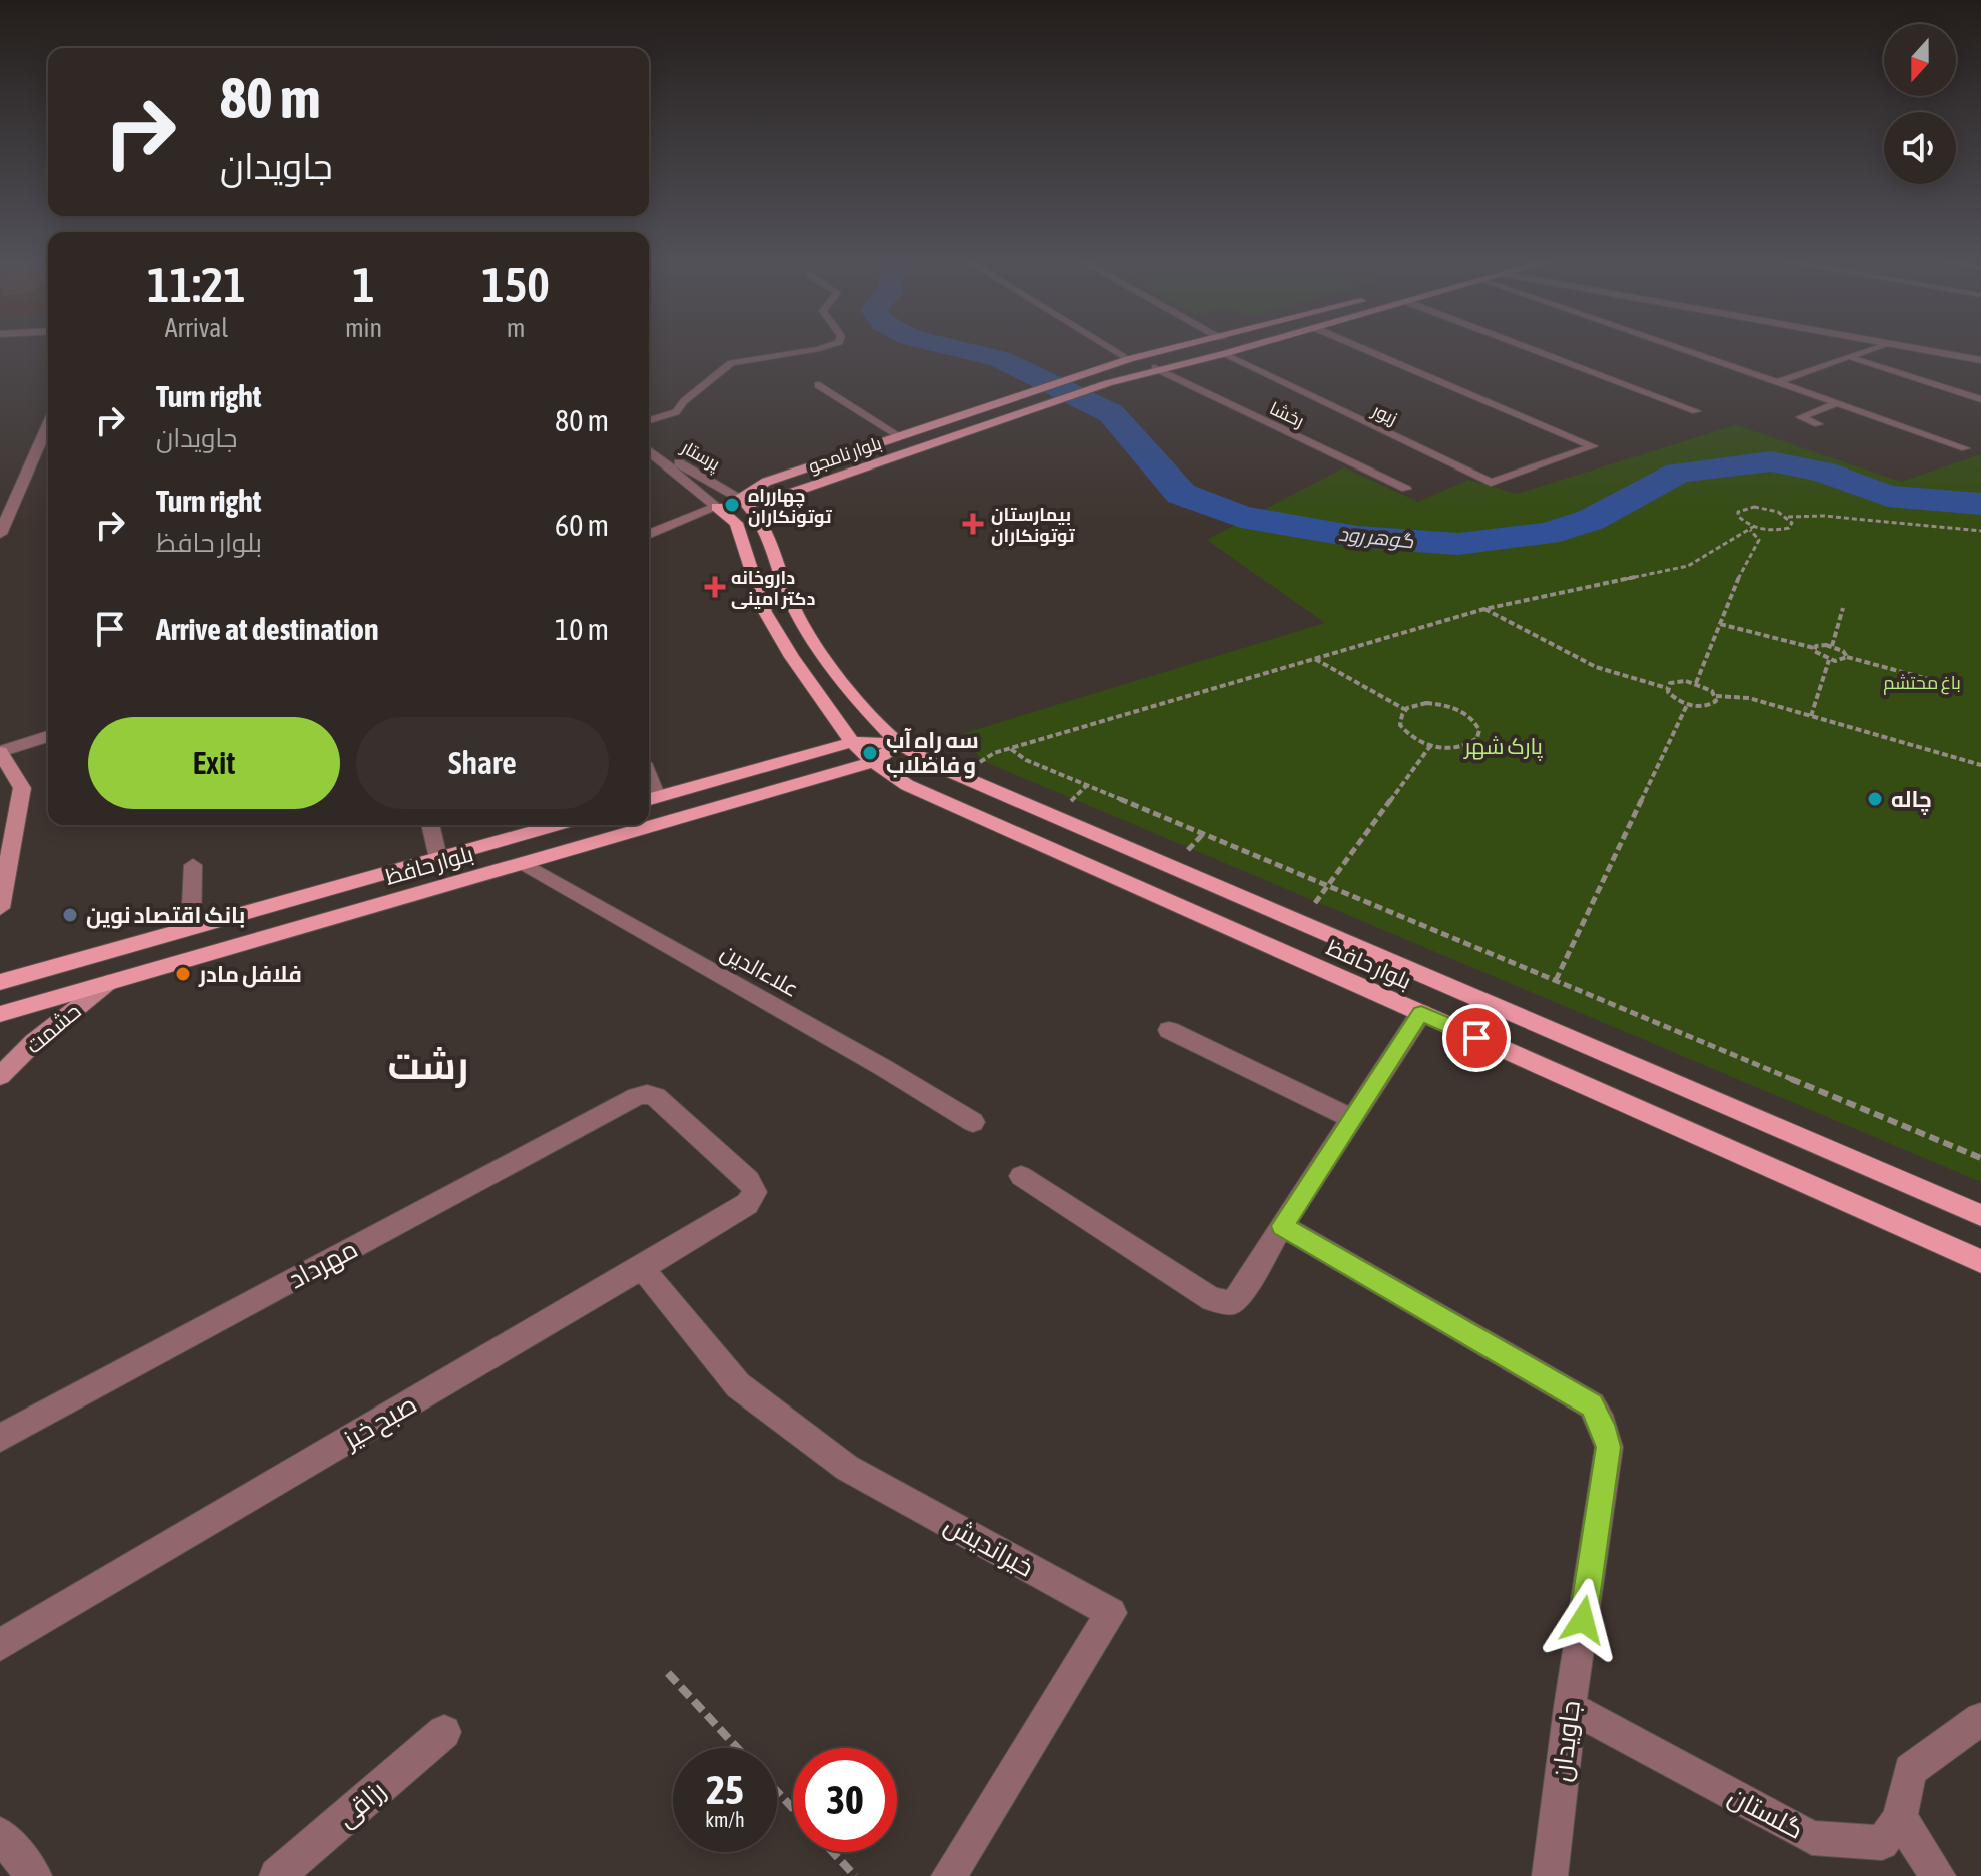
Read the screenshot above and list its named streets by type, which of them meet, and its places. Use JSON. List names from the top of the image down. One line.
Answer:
{"streets":{"main road":["بلوار نامجو","بلوار حافظ","حشمت"],"street":["پرستار","علاءالدین","مهرداد","صبح خیز","خیراندیش","جاویدان","رزاقی","گلستان"],"lane":["رخشا","زیور"]},"crossings":[["رخشا","بلوار نامجو"],["زیور","بلوار نامجو"],["بلوار نامجو","پرستار"],["بلوار نامجو","بلوار حافظ"],["پرستار","بلوار حافظ"],["بلوار حافظ","علاءالدین"],["بلوار حافظ","حشمت"],["مهرداد","صبح خیز"],["صبح خیز","خیراندیش"],["جاویدان","گلستان"]],"districts":["رشت"],"water":["گوهر رود"],"parks":["باغ محتشم","پارک شهر"],"places":{"other":["چهارراه توتونکاران","سه راه آب و فاضلاب","چاله","بانک اقتصاد نوین","فلافل مادر"],"health":["بیمارستان توتونکاران","داروخانه دکتر امینی"]},"north":"bottom","page":{"turn":["80 m","جاویدان"],"eta":["11:21","Arrival","1","min","150","m"],"list":[{"name":"Turn right","note":"جاویدان","value":"80 m"},{"name":"Turn right","note":"بلوار حافظ","value":"60 m"},{"name":"Arrive at destination","value":"10 m"}],"buttons":["Exit","Share"],"speed":"25 km/h","limit":"30"}}
